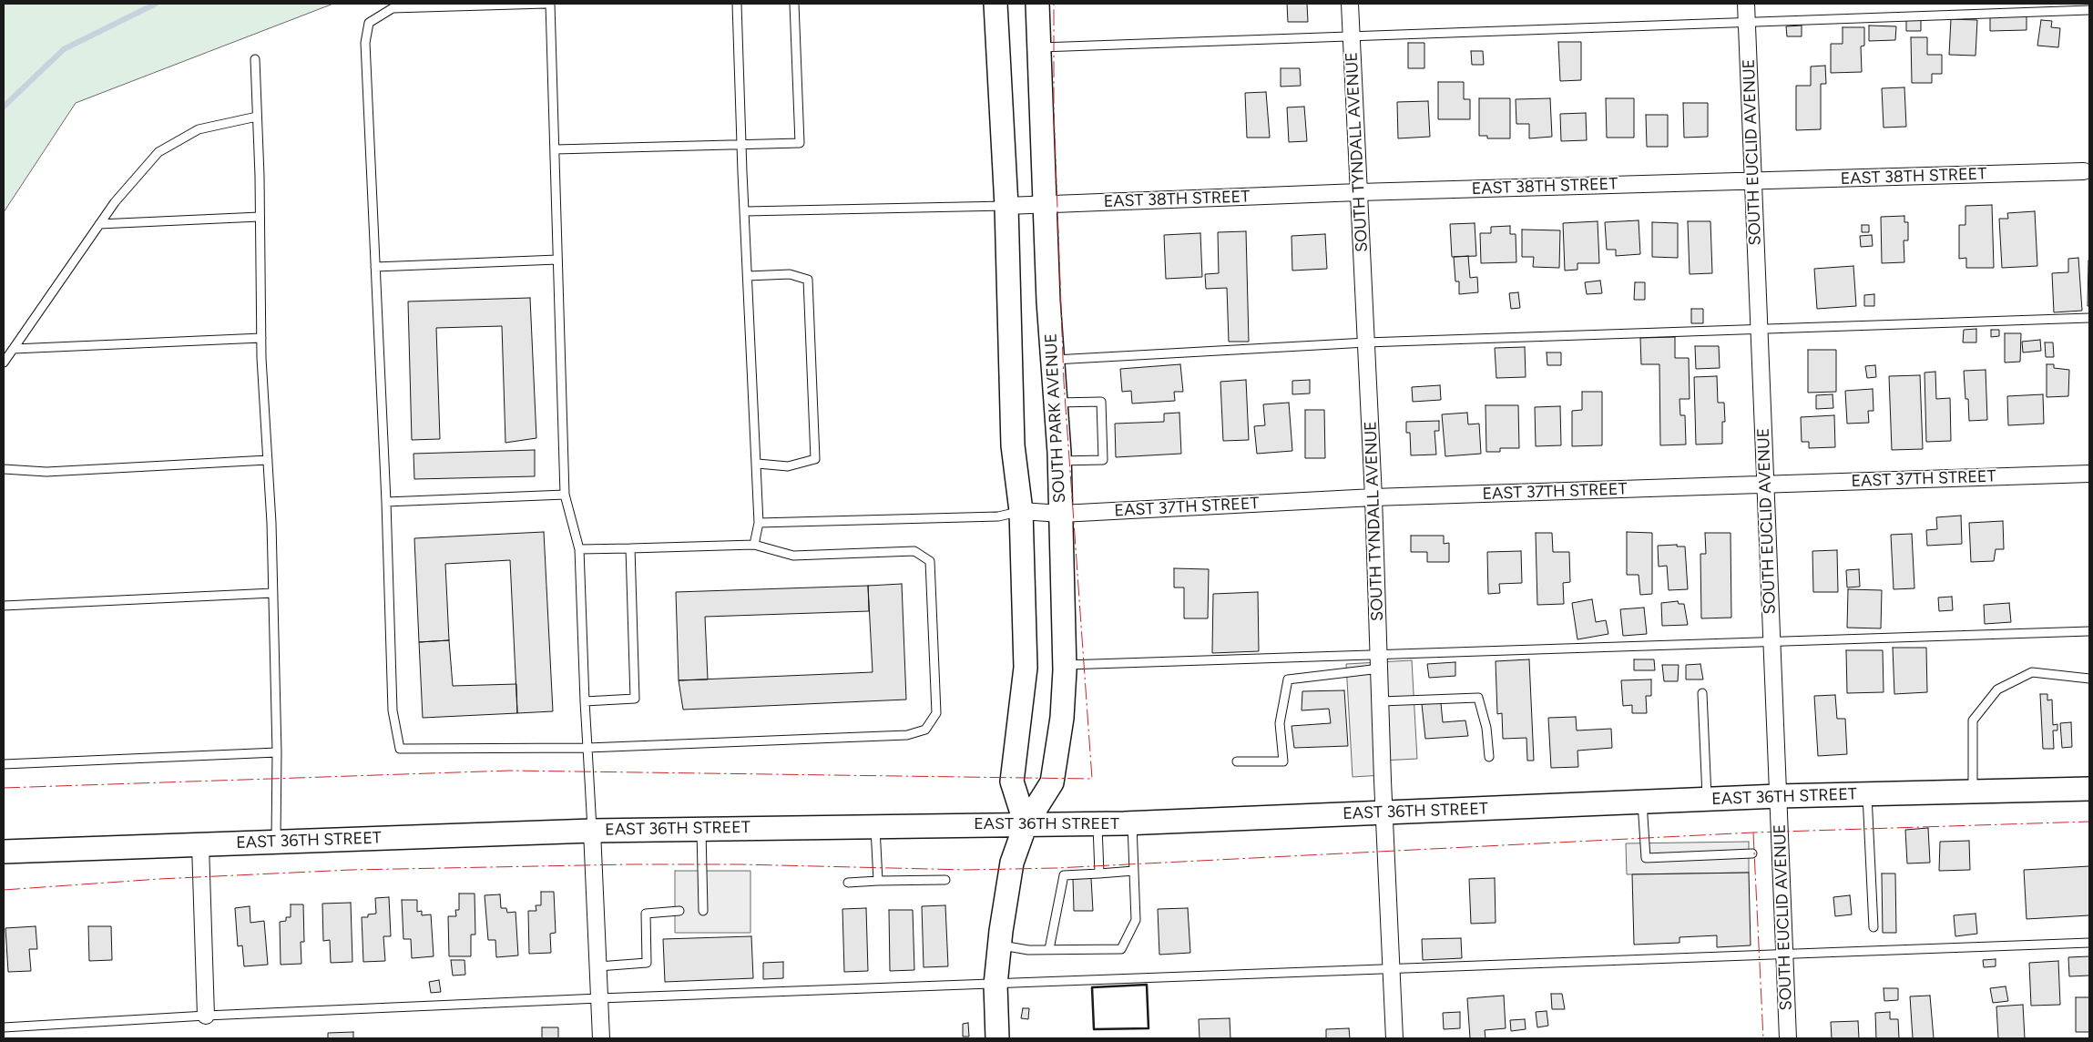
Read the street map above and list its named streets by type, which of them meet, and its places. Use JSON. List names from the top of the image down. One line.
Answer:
{"streets":{"main road":["SOUTH PARK AVENUE","EAST 36TH STREET"],"street":["SOUTH TYNDALL AVENUE","SOUTH EUCLID AVENUE","EAST 38TH STREET","EAST 37TH STREET"]},"crossings":[["SOUTH TYNDALL AVENUE","EAST 38TH STREET"],["SOUTH TYNDALL AVENUE","EAST 37TH STREET"],["SOUTH TYNDALL AVENUE","EAST 36TH STREET"],["SOUTH EUCLID AVENUE","EAST 38TH STREET"],["SOUTH EUCLID AVENUE","EAST 37TH STREET"],["SOUTH EUCLID AVENUE","EAST 36TH STREET"],["EAST 38TH STREET","SOUTH PARK AVENUE"],["SOUTH PARK AVENUE","EAST 37TH STREET"],["SOUTH PARK AVENUE","EAST 36TH STREET"]]}
